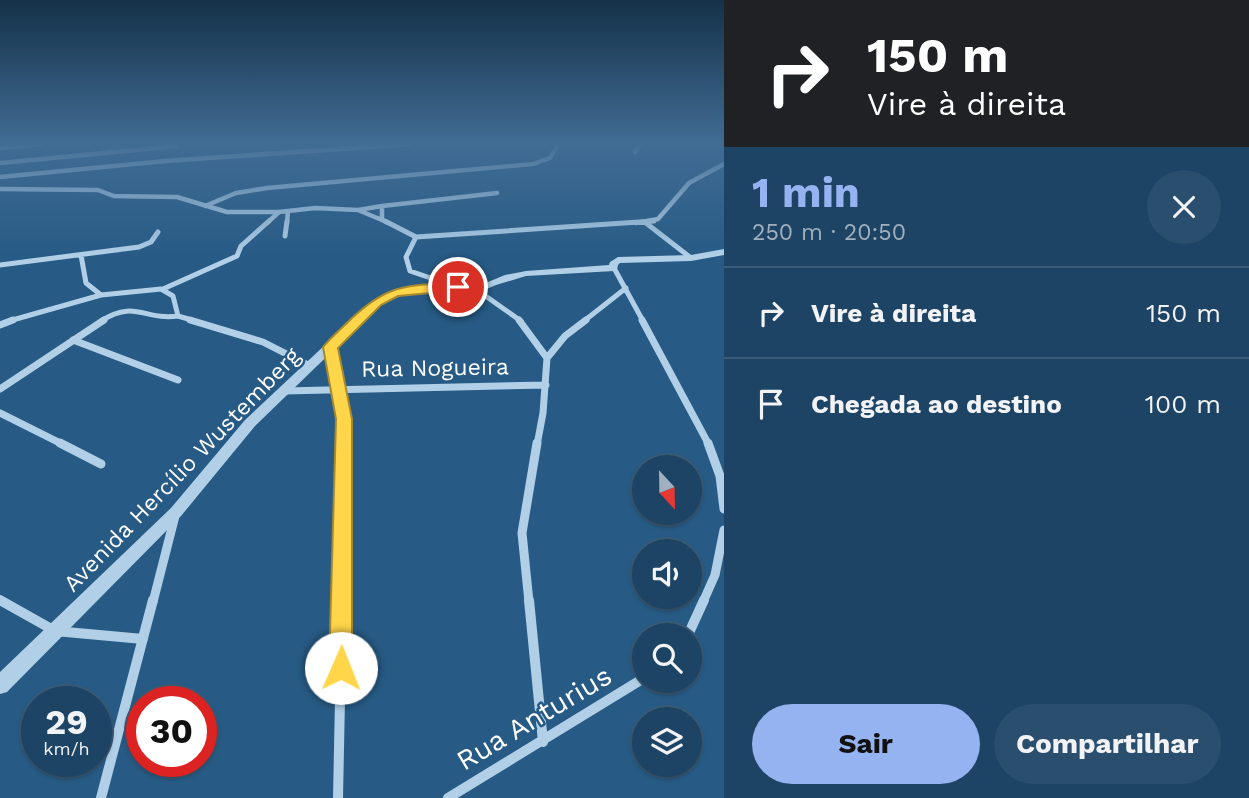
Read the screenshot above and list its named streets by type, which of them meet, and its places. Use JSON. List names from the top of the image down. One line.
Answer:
{"streets":{"street":["Rua Nogueira","Avenida Hercílio Wustemberg","Rua Anturius"]},"crossings":[["Rua Nogueira","Avenida Hercílio Wustemberg"]],"north":"bottom","page":{"turn":["150 m","Vire à direita"],"heading":["1 min","250 m · 20:50"],"list":[{"name":"Vire à direita","value":"150 m"},{"name":"Chegada ao destino","value":"100 m"}],"speed":"29 km/h","limit":"30","buttons":["Sair","Compartilhar"]}}
